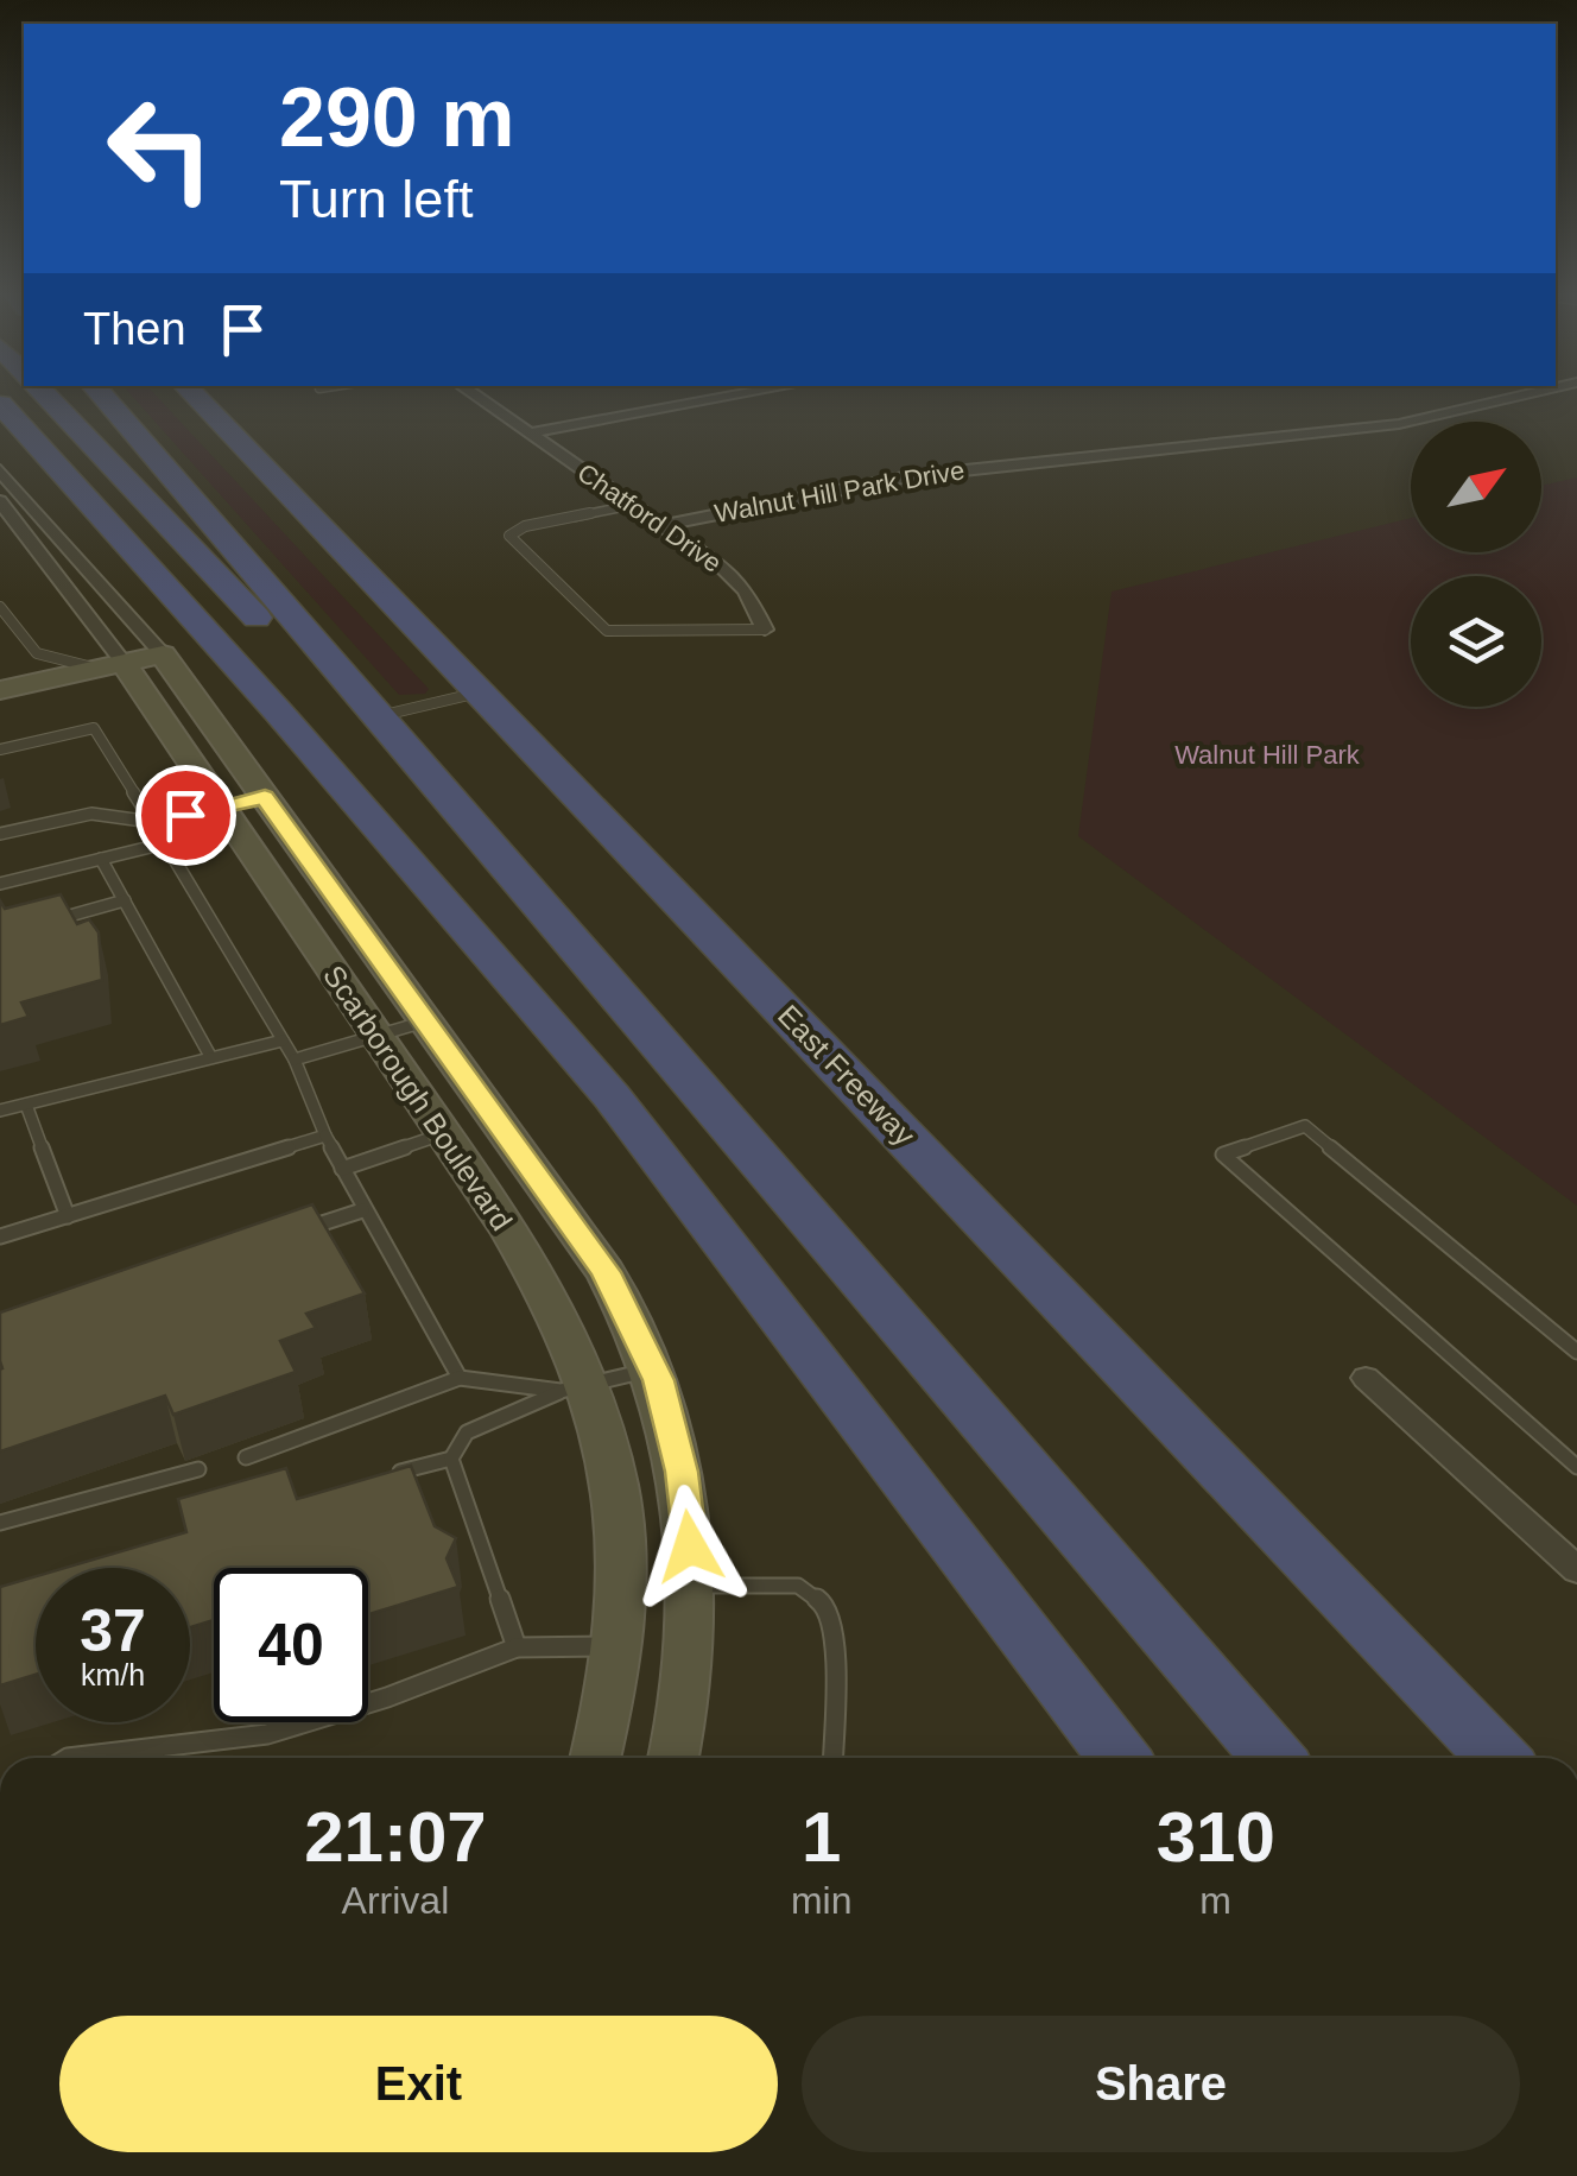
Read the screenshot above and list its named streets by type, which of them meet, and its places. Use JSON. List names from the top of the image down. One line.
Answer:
{"streets":{"highway":["East Freeway"],"street":["Walnut Hill Park Drive","Chatford Drive","Scarborough Boulevard"]},"crossings":[["Walnut Hill Park Drive","Chatford Drive"]],"parks":["Walnut Hill Park"],"north":"top right","page":{"turn":["290 m","Turn left"],"then":"Then","speed":"37 km/h","limit":"40","eta":["21:07","Arrival","1","min","310","m"],"buttons":["Exit","Share"]}}
